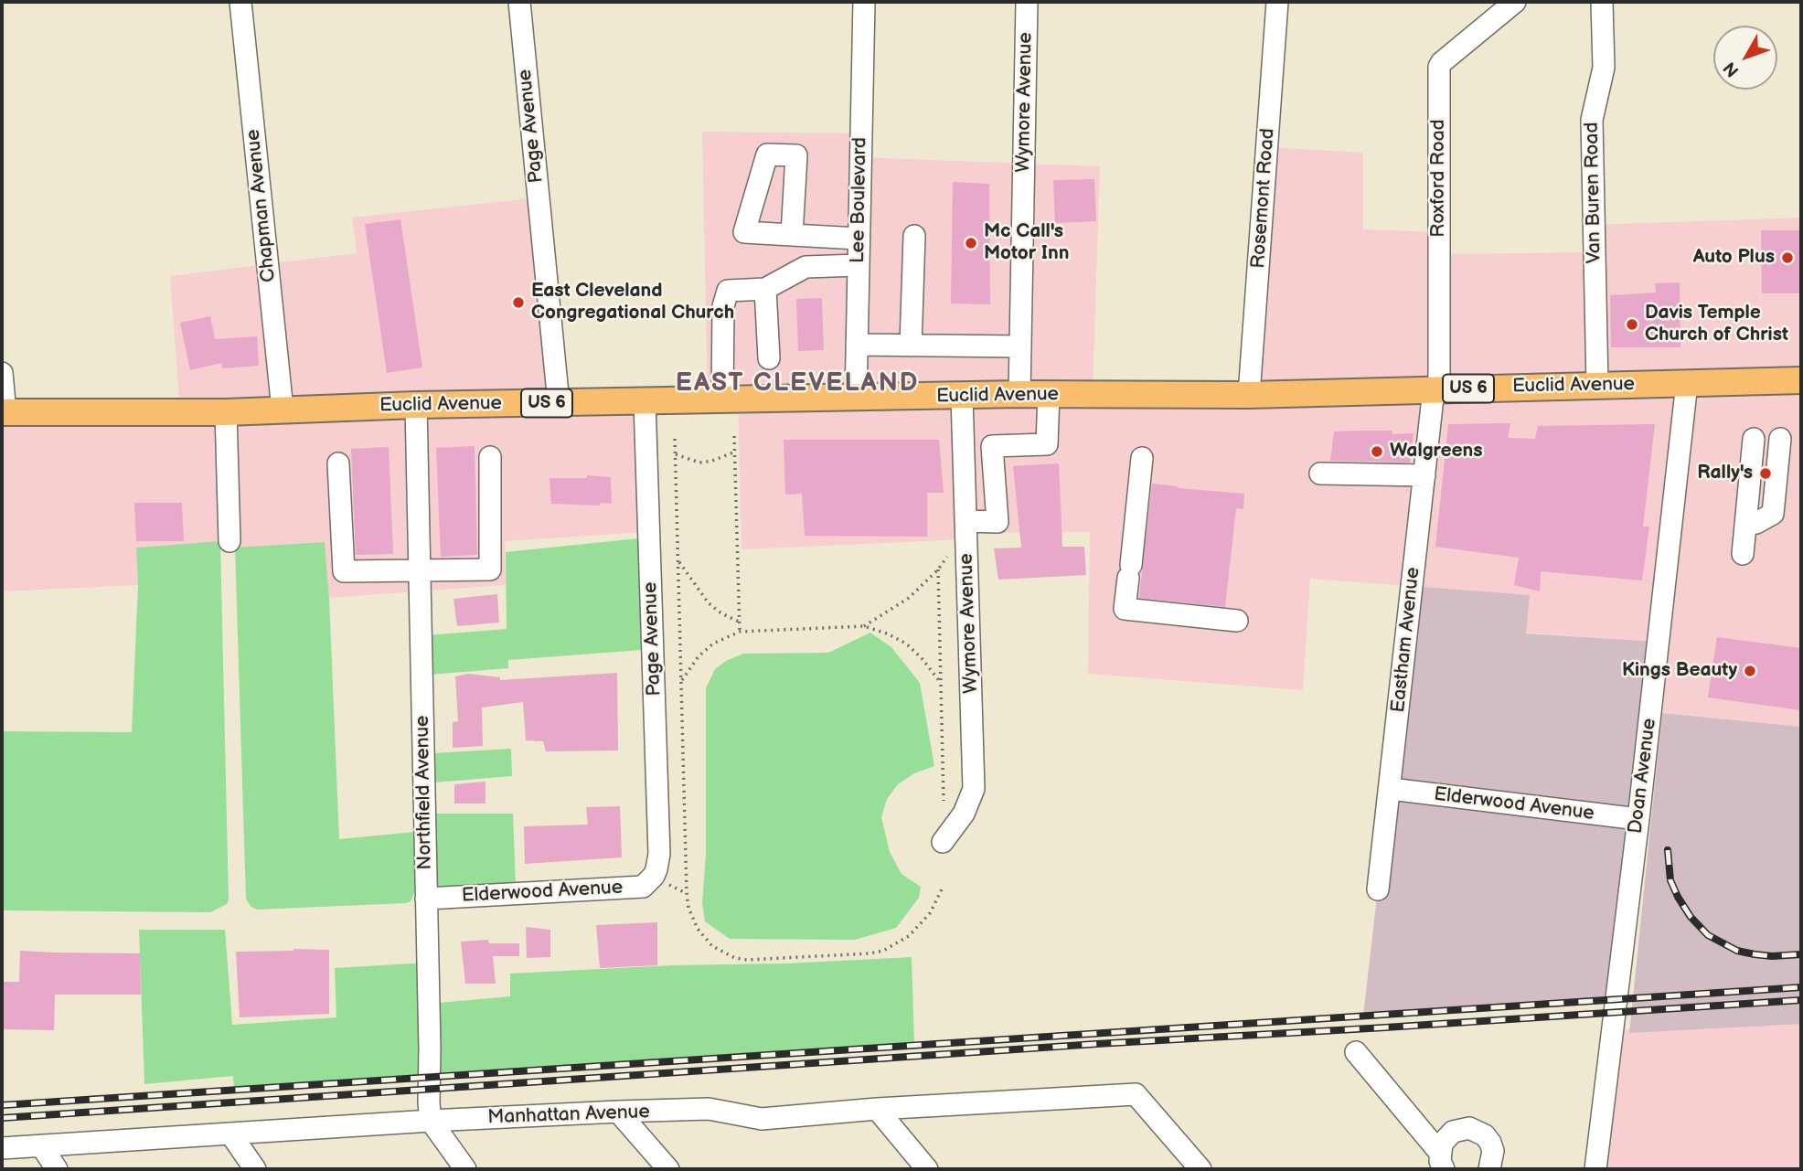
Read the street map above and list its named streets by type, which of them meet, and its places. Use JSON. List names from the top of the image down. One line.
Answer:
{"streets":{"main road":["Euclid Avenue","US 6"],"street":["Wymore Avenue","Page Avenue","Roxford Road","Van Buren Road","Rosemont Road","Lee Boulevard","Chapman Avenue","Eastham Avenue","Doan Avenue","Northfield Avenue","Elderwood Avenue","Manhattan Avenue"]},"crossings":[["Wymore Avenue","Euclid Avenue"],["Page Avenue","Euclid Avenue"],["Page Avenue","Elderwood Avenue"],["Roxford Road","Euclid Avenue"],["Roxford Road","Eastham Avenue"],["Van Buren Road","Euclid Avenue"],["Rosemont Road","Euclid Avenue"],["Lee Boulevard","Euclid Avenue"],["Chapman Avenue","Euclid Avenue"],["Euclid Avenue","Eastham Avenue"],["Euclid Avenue","Doan Avenue"],["Euclid Avenue","Northfield Avenue"],["Eastham Avenue","Elderwood Avenue"],["Doan Avenue","Elderwood Avenue"],["Northfield Avenue","Elderwood Avenue"],["Northfield Avenue","Manhattan Avenue"]],"districts":["EAST CLEVELAND"],"places":["Mc Call's Motor Inn","Auto Plus","East Cleveland Congregational Church","Davis Temple Church of Christ","Walgreens","Rally's","Kings Beauty"],"north":"bottom left"}
